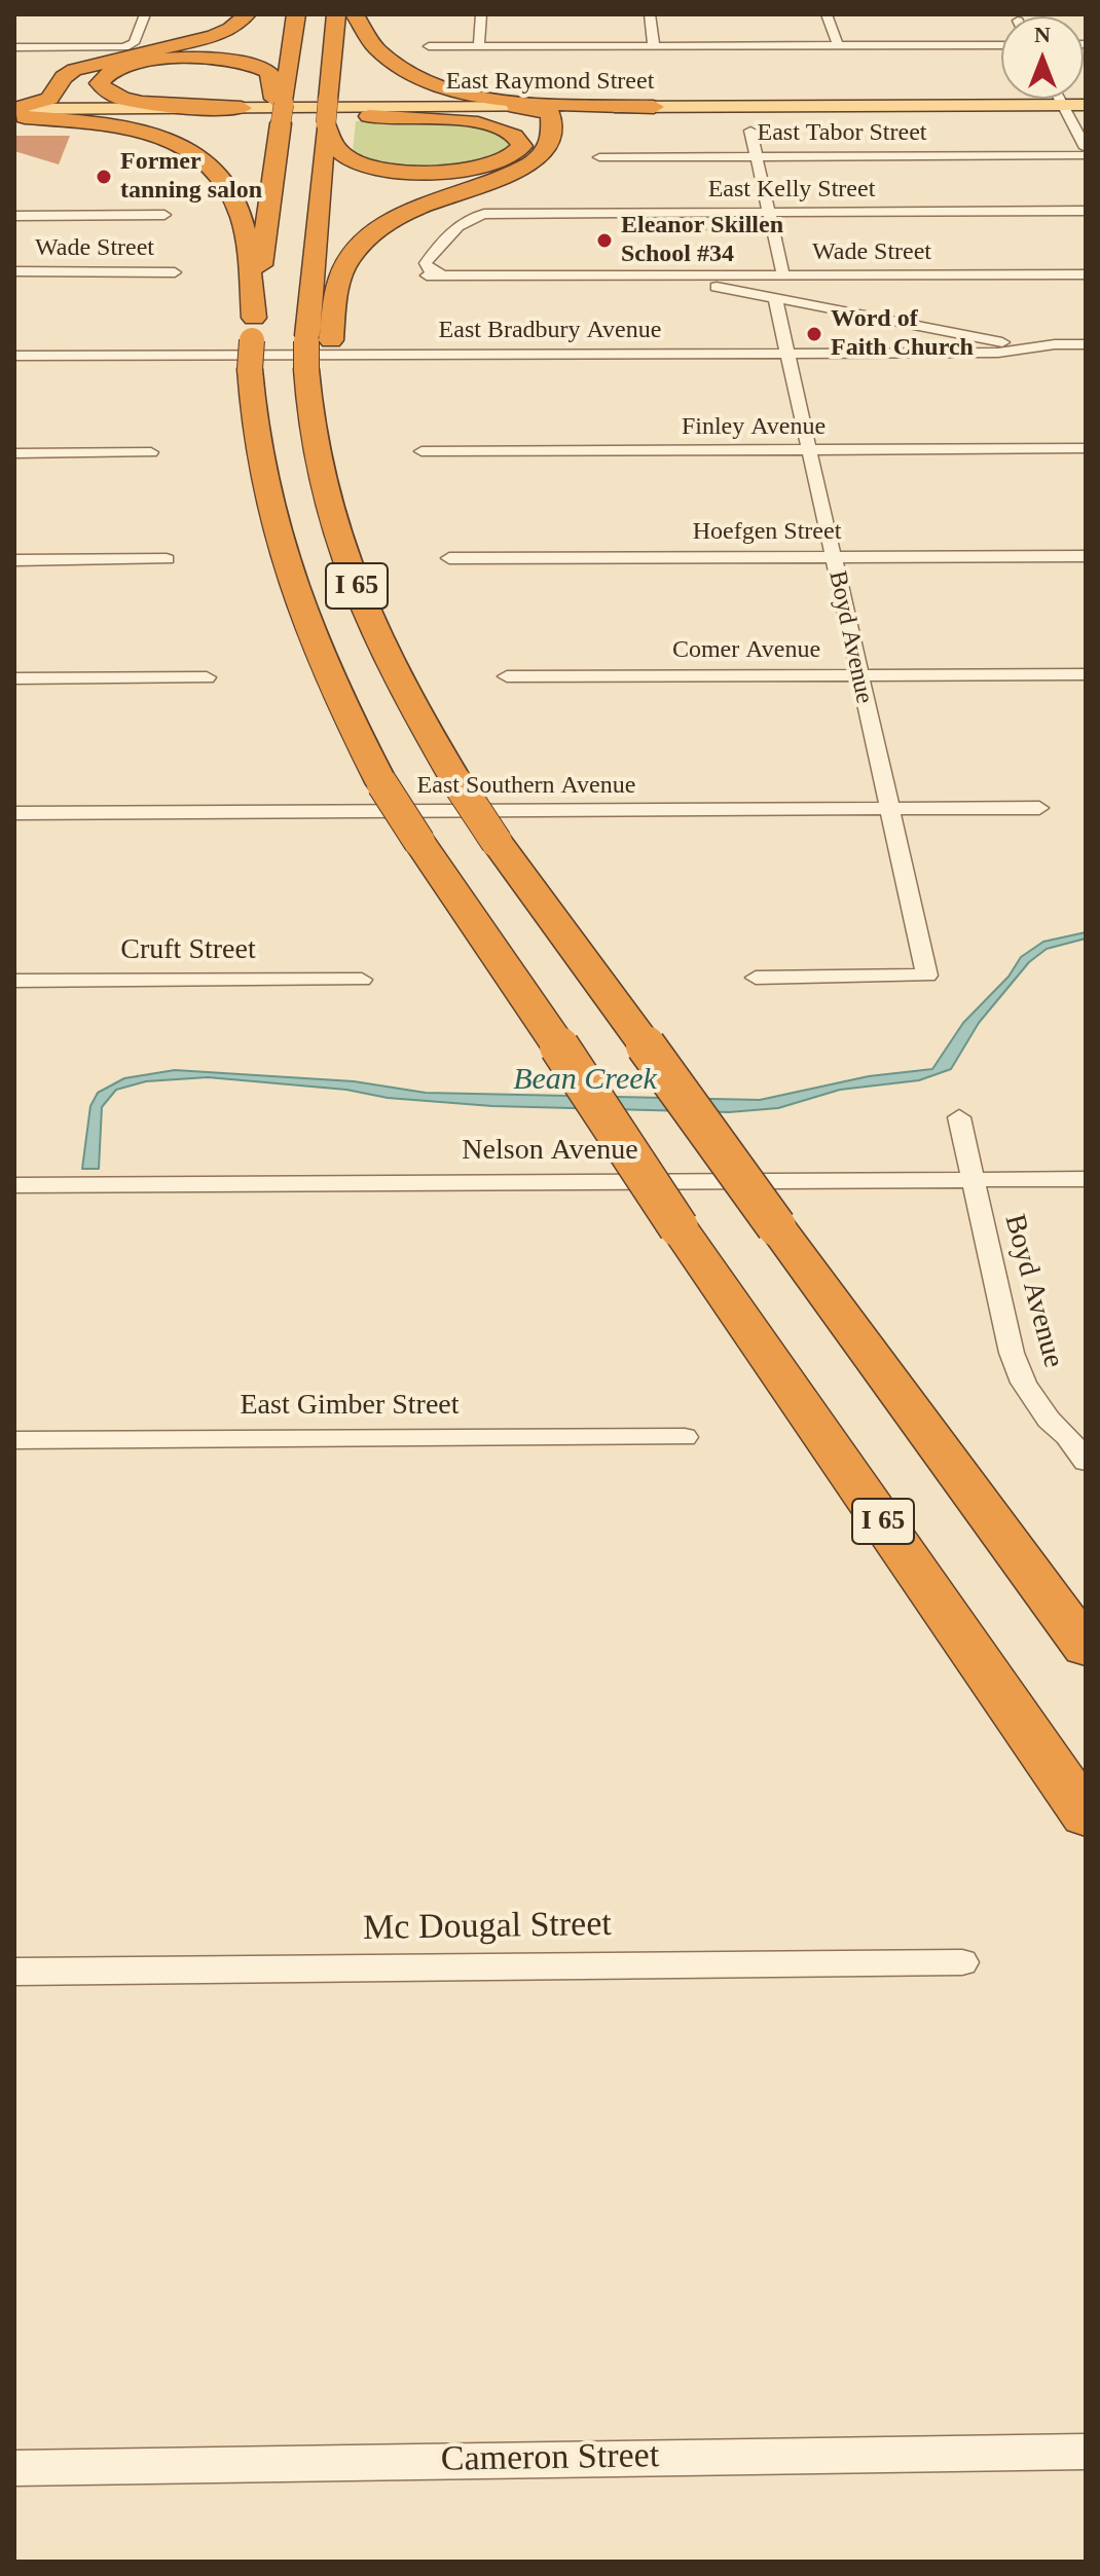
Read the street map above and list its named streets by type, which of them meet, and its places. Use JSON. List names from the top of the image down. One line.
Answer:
{"streets":{"highway":["I 65"],"main road":["East Raymond Street"],"street":["East Tabor Street","East Kelly Street","Wade Street","East Bradbury Avenue","Finley Avenue","Hoefgen Street","Boyd Avenue","Comer Avenue","East Southern Avenue","Cruft Street","Nelson Avenue","East Gimber Street","Mc Dougal Street","Cameron Street"]},"crossings":[["East Kelly Street","Wade Street"],["East Bradbury Avenue","Boyd Avenue"],["Finley Avenue","Boyd Avenue"],["Hoefgen Street","Boyd Avenue"],["Boyd Avenue","Comer Avenue"],["Boyd Avenue","East Southern Avenue"],["Boyd Avenue","Nelson Avenue"]],"water":["Bean Creek"],"places":["Former tanning salon","Eleanor Skillen School #34","Word of Faith Church"],"north":"top"}
